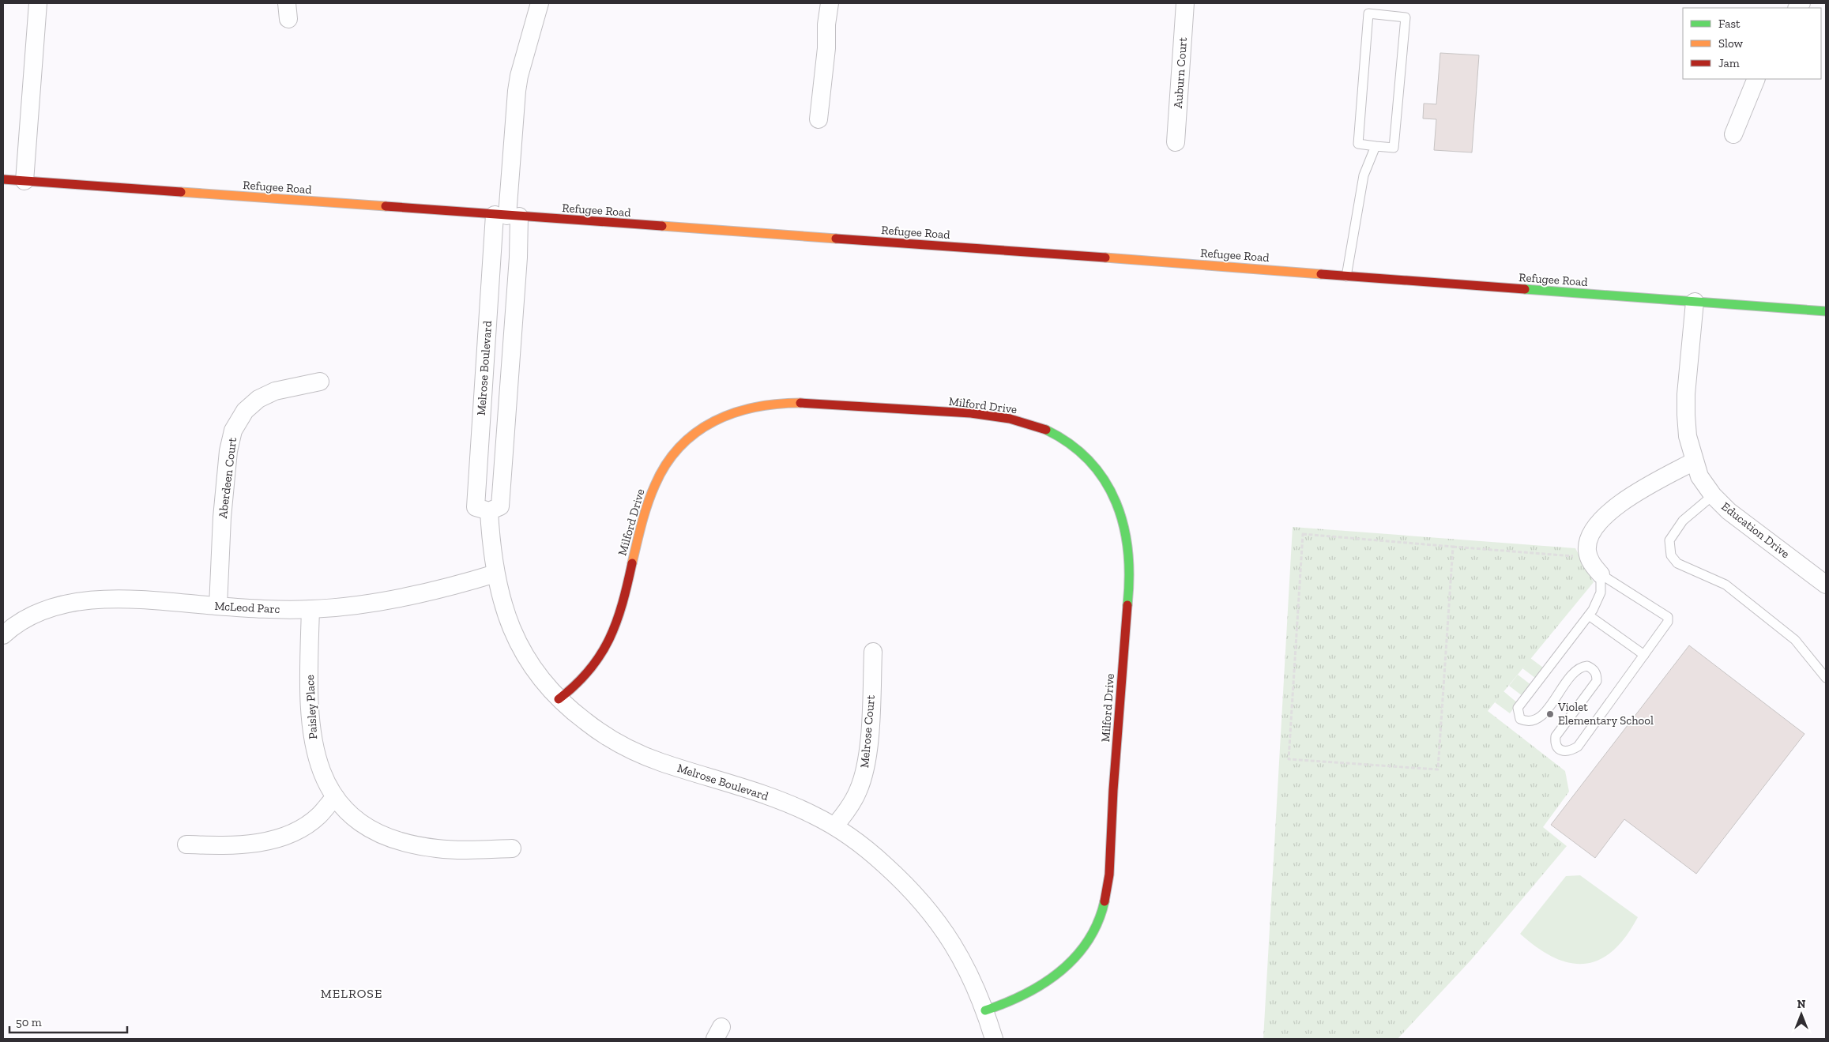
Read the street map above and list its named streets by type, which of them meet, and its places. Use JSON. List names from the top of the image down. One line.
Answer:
{"streets":{"main road":["Refugee Road","Milford Drive"],"street":["Auburn Court","Melrose Boulevard","Aberdeen Court","Education Drive","McLeod Parc","Paisley Place","Melrose Court"]},"crossings":[["Refugee Road","Melrose Boulevard"],["Refugee Road","Education Drive"],["Melrose Boulevard","Milford Drive"],["Melrose Boulevard","McLeod Parc"],["Melrose Boulevard","Melrose Court"],["Aberdeen Court","McLeod Parc"],["McLeod Parc","Paisley Place"]],"districts":["MELROSE"],"places":["Violet Elementary School"],"legend":["Fast","Slow","Jam"],"scale_bar":"50 m","north":"top"}
